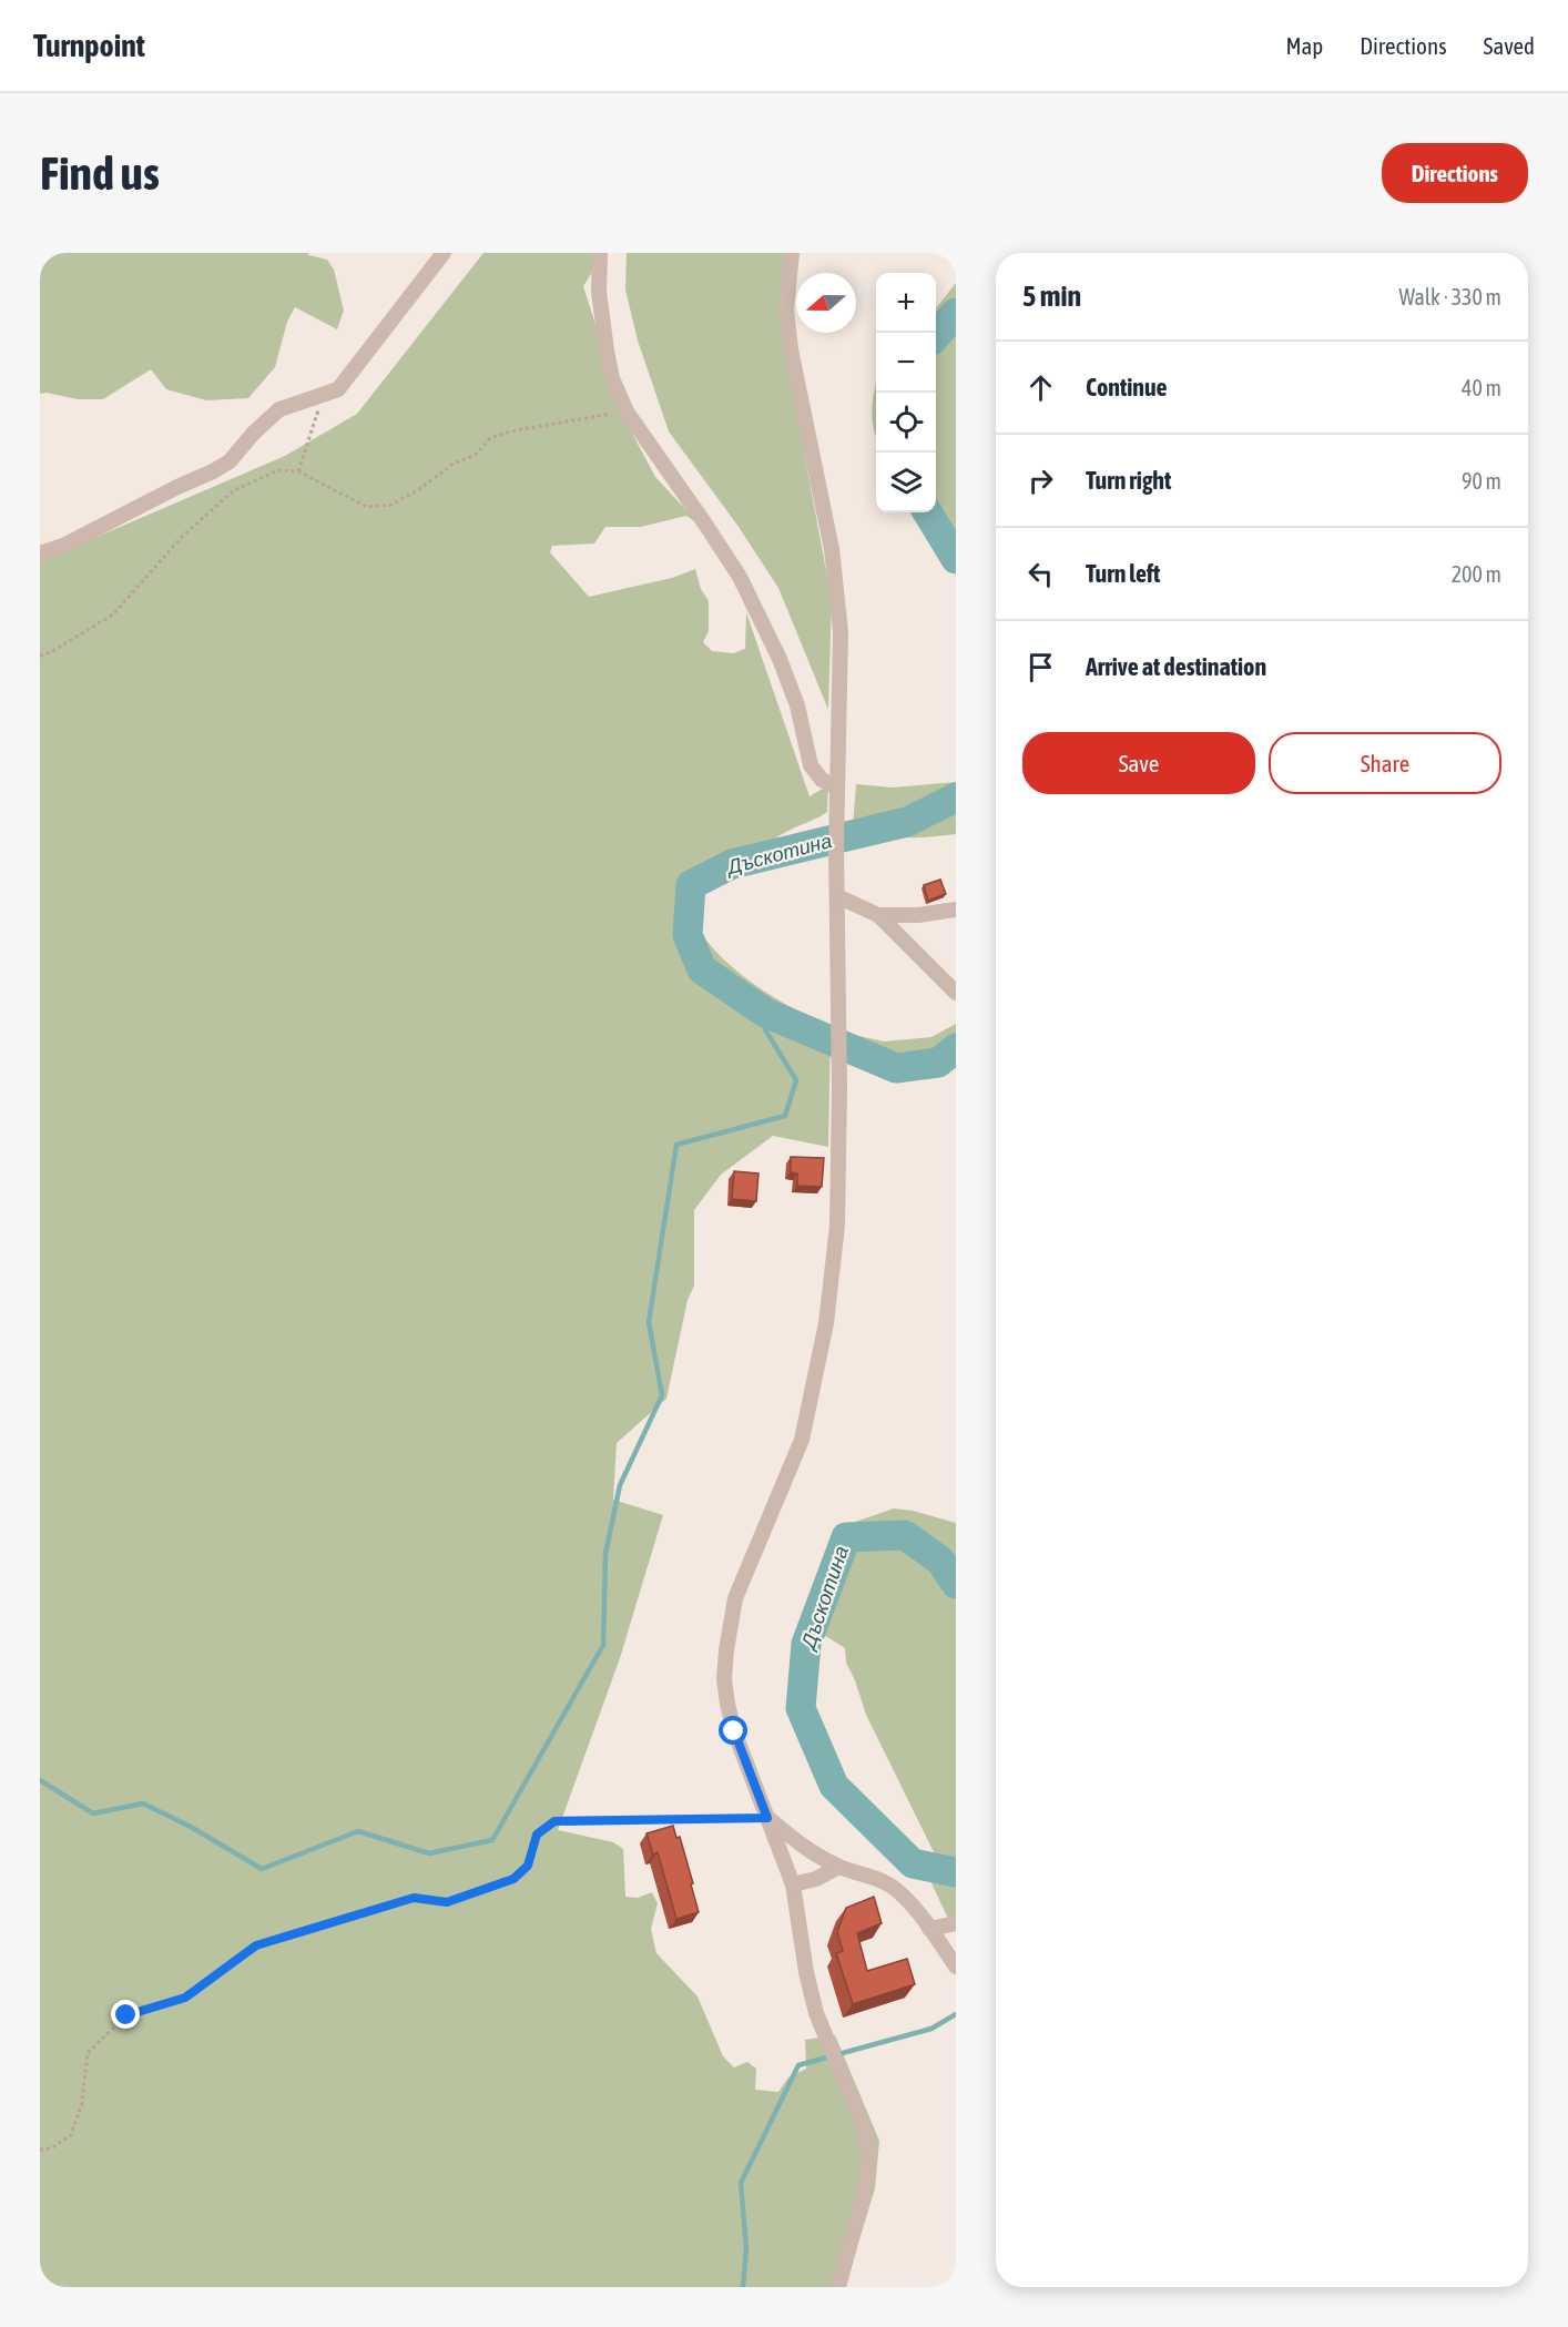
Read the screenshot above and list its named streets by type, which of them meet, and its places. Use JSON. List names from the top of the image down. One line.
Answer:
{"water":["Дъскотина"],"north":"left","page":{"header":"Turnpoint","nav":["Map","Directions","Saved"],"buttons":["Directions",["Save","Share"]],"title":"Find us","heading":["5 min","Walk · 330 m"],"map_buttons":["+","−"],"list":[["Continue","40 m"],["Turn right","90 m"],["Turn left","200 m"],"Arrive at destination"]}}
